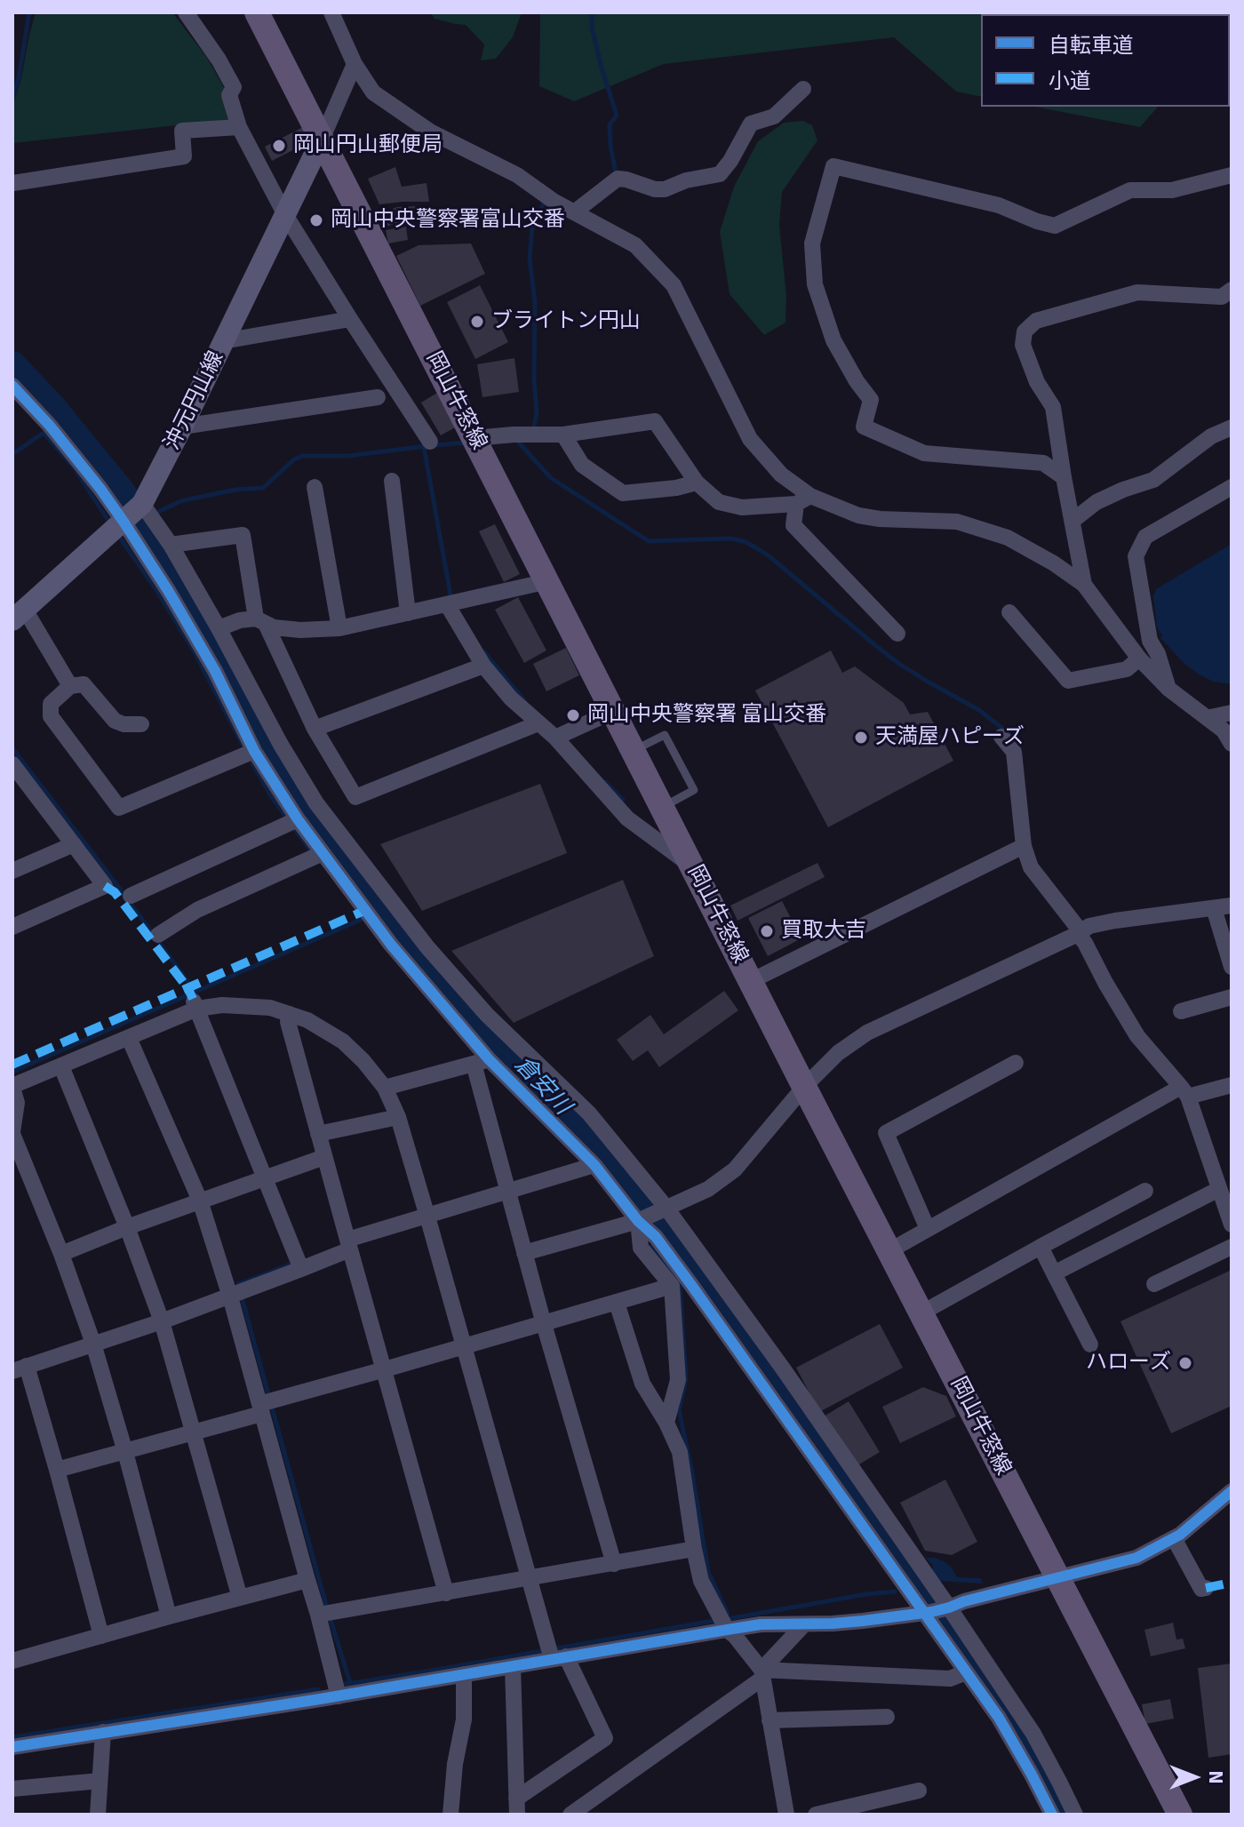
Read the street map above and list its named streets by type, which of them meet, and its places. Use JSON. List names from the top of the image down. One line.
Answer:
{"streets":{"main road":["沖元円山線","岡山牛窓線"]},"crossings":[["沖元円山線","岡山牛窓線"]],"water":["倉安川"],"places":["岡山円山郵便局","岡山中央警察署富山交番","ブライトン円山","岡山中央警察署 富山交番","天満屋ハピーズ","買取大吉","ハローズ"],"legend":["自転車道","小道"],"north":"right"}
